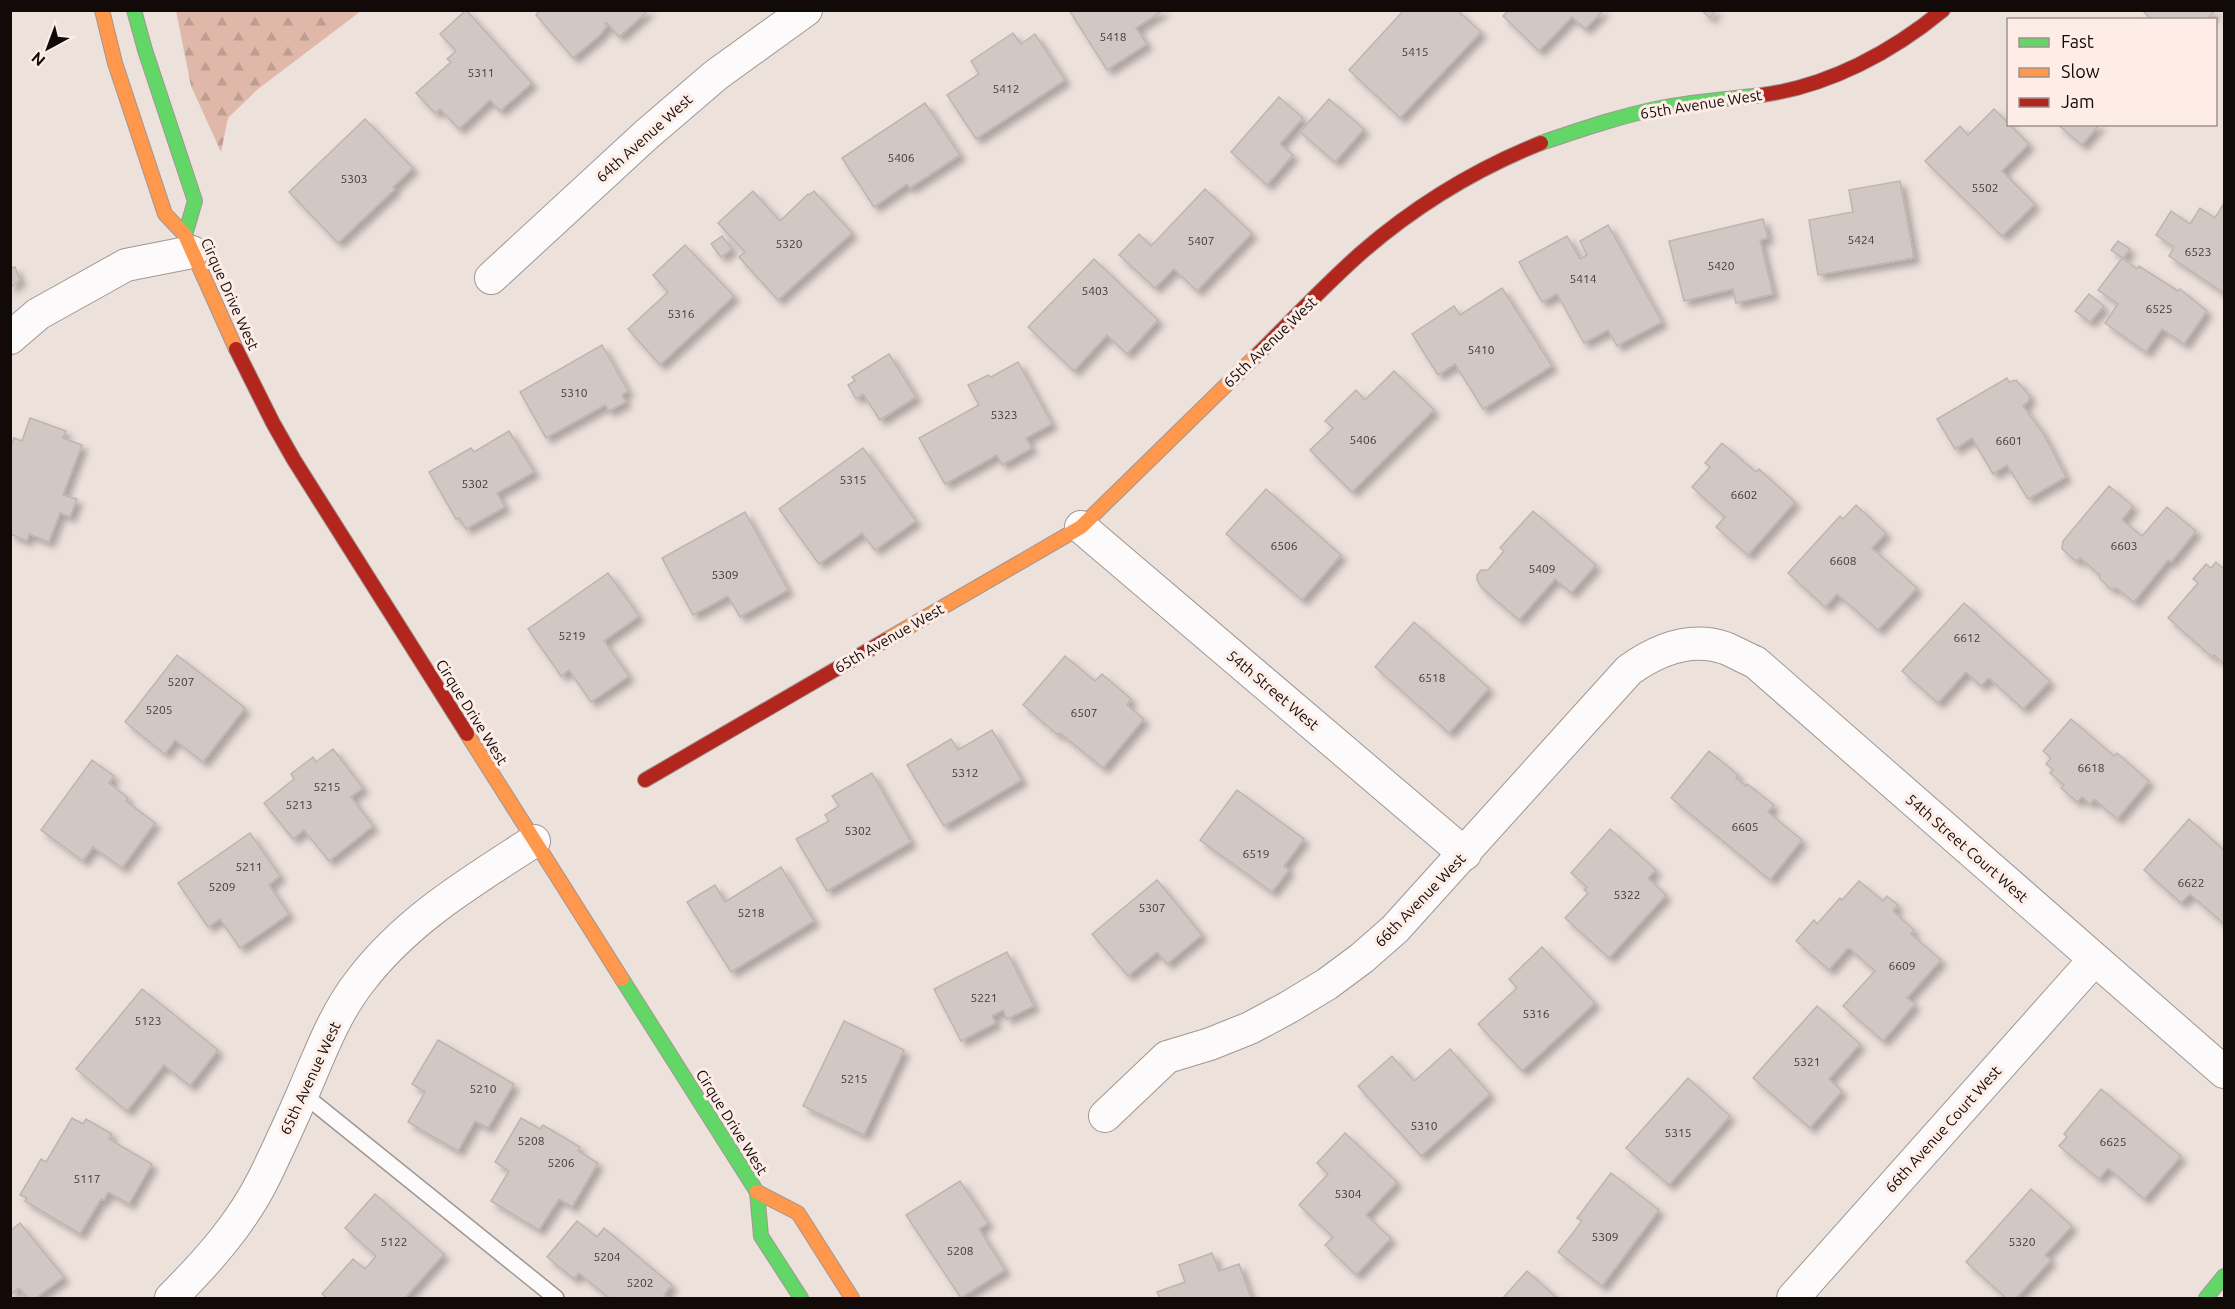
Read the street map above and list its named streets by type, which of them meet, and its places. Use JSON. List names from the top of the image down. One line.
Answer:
{"streets":{"main road":["65th Avenue West","Cirque Drive West"],"street":["64th Avenue West","54th Street West","54th Street Court West","66th Avenue West","66th Avenue Court West"]},"crossings":[["65th Avenue West","Cirque Drive West"],["65th Avenue West","54th Street West"],["54th Street West","66th Avenue West"],["54th Street Court West","66th Avenue West"],["54th Street Court West","66th Avenue Court West"]],"house_numbers":["5418","5415","5311","5412","5406","5303","5502","5424","5407","5320","6523","5420","5414","5403","6525","5316","5410","5310","5323","5406","6601","5315","5302","6602","6506","6603","6608","5409","5309","5219","6612","6518","5207","5205","6507","6618","5312","5215","5213","6605","5302","6519","5211","6622","5209","5322","5307","5218","6609","5221","5316","5123","5321","5215","5210","5310","5315","5208","6625","5206","5117","5304","5309","5122","5320","5208","5204","5202"],"legend":["Fast","Slow","Jam"],"north":"bottom left"}
